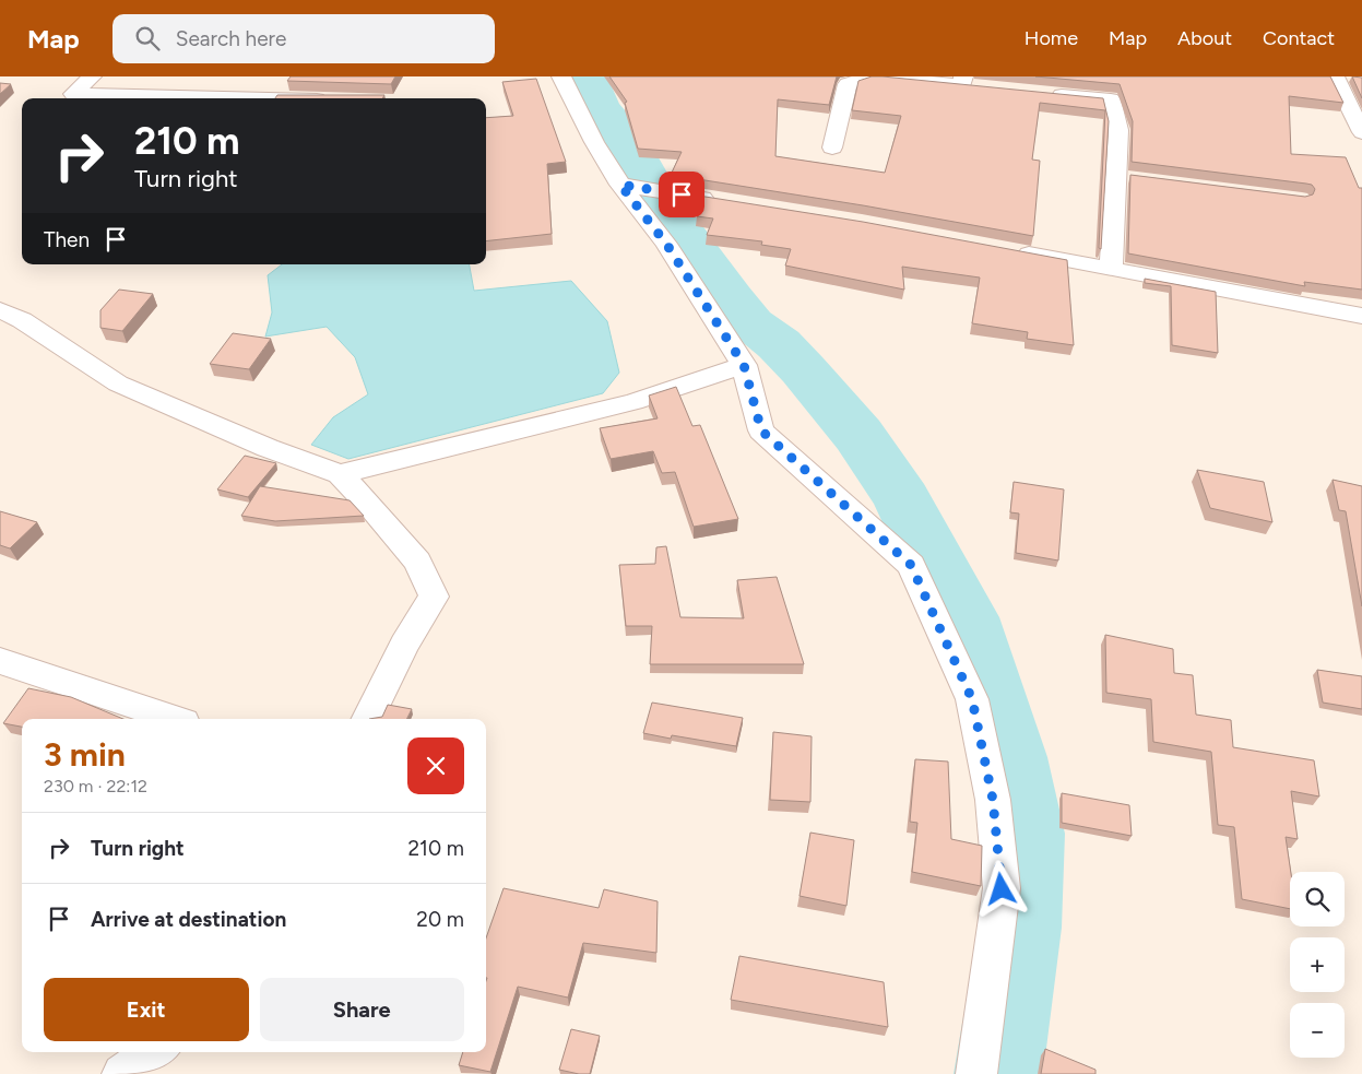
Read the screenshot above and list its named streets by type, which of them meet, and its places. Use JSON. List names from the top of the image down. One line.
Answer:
{"page":{"header":"Map","search":"Search here","nav":["Home","Map","About","Contact"],"turn":["210 m","Turn right"],"then":"Then","heading":["3 min","230 m · 22:12"],"list":[{"name":"Turn right","value":"210 m"},{"name":"Arrive at destination","value":"20 m"}],"map_buttons":["+","−"],"buttons":["Exit","Share"]}}
